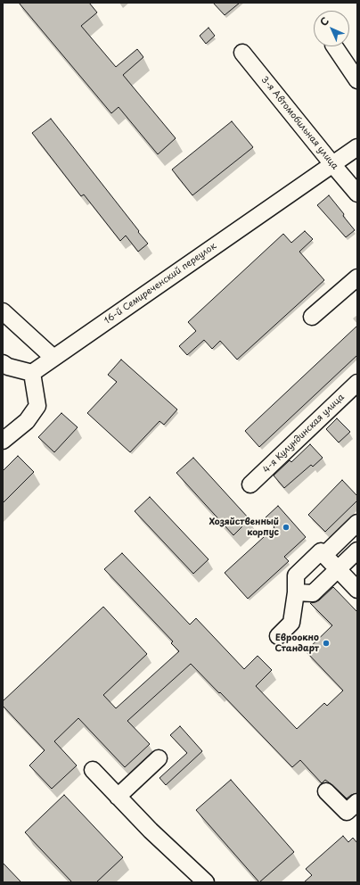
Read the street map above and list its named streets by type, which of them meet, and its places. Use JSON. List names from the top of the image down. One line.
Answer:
{"streets":{"street":["3-я Автомобильная улица","16-й Семиреченский переулок","4-я Кулундинская улица"]},"crossings":[["3-я Автомобильная улица","16-й Семиреченский переулок"]],"places":["Хозяйственный корпус","Евроокно Стандарт"],"north":"top left"}
